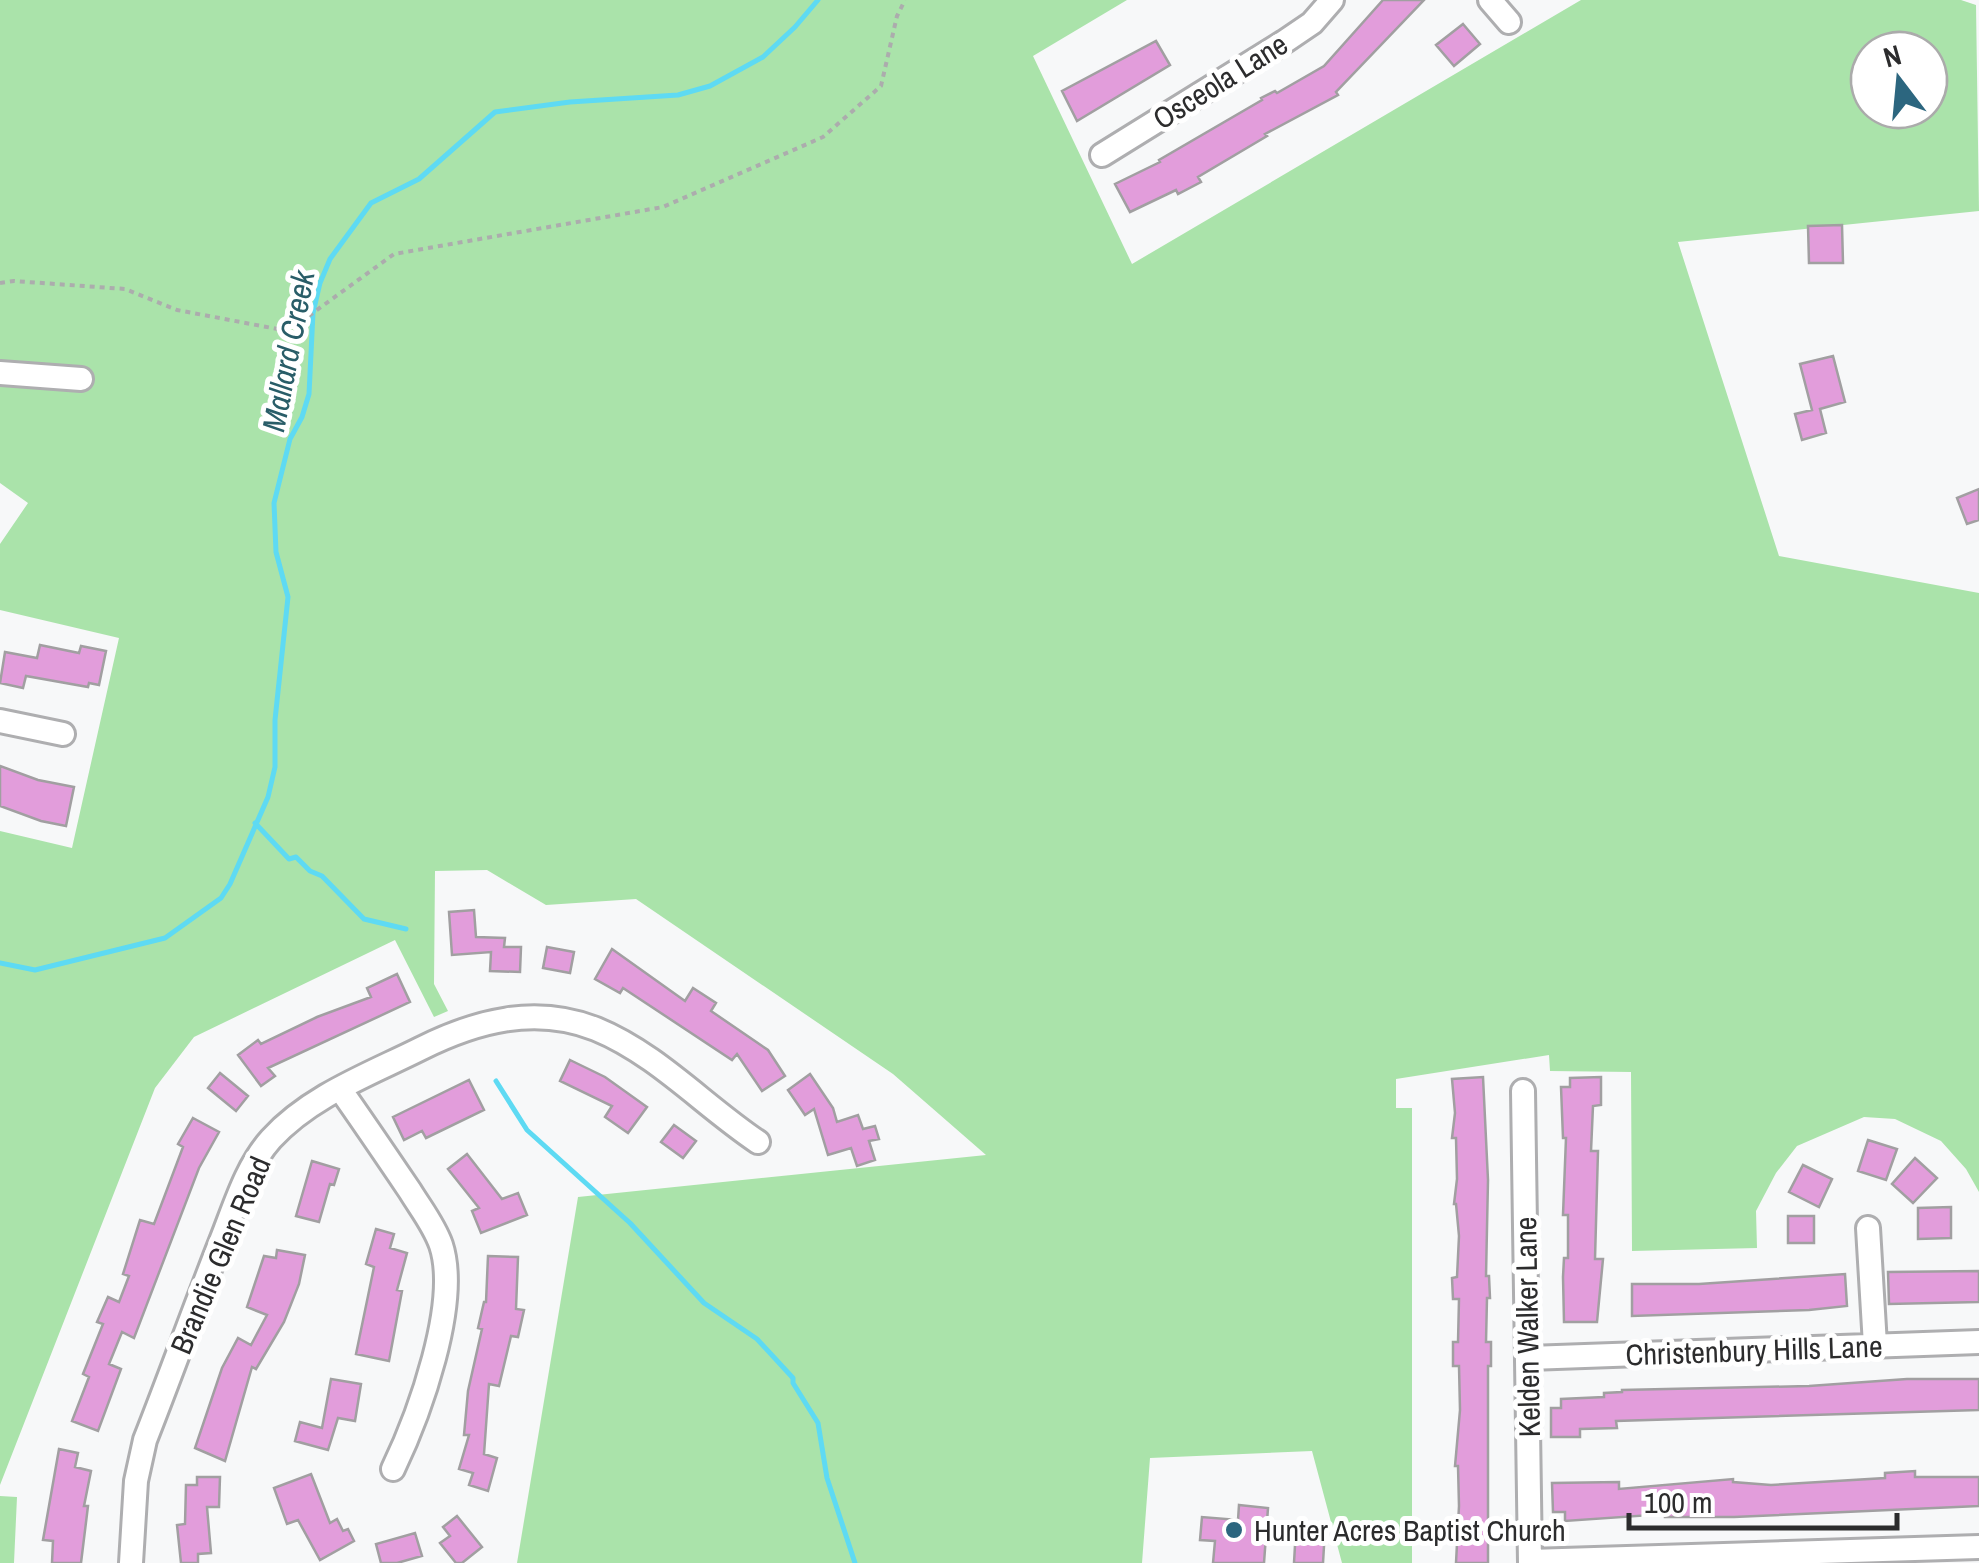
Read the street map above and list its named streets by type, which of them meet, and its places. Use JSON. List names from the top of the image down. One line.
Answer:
{"streets":{"street":["Osceola Lane","Brandie Glen Road","Kelden Walker Lane","Christenbury Hills Lane"]},"crossings":[["Kelden Walker Lane","Christenbury Hills Lane"]],"water":["Mallard Creek"],"places":["Hunter Acres Baptist Church"],"scale_bar":"100 m","north":"top"}
